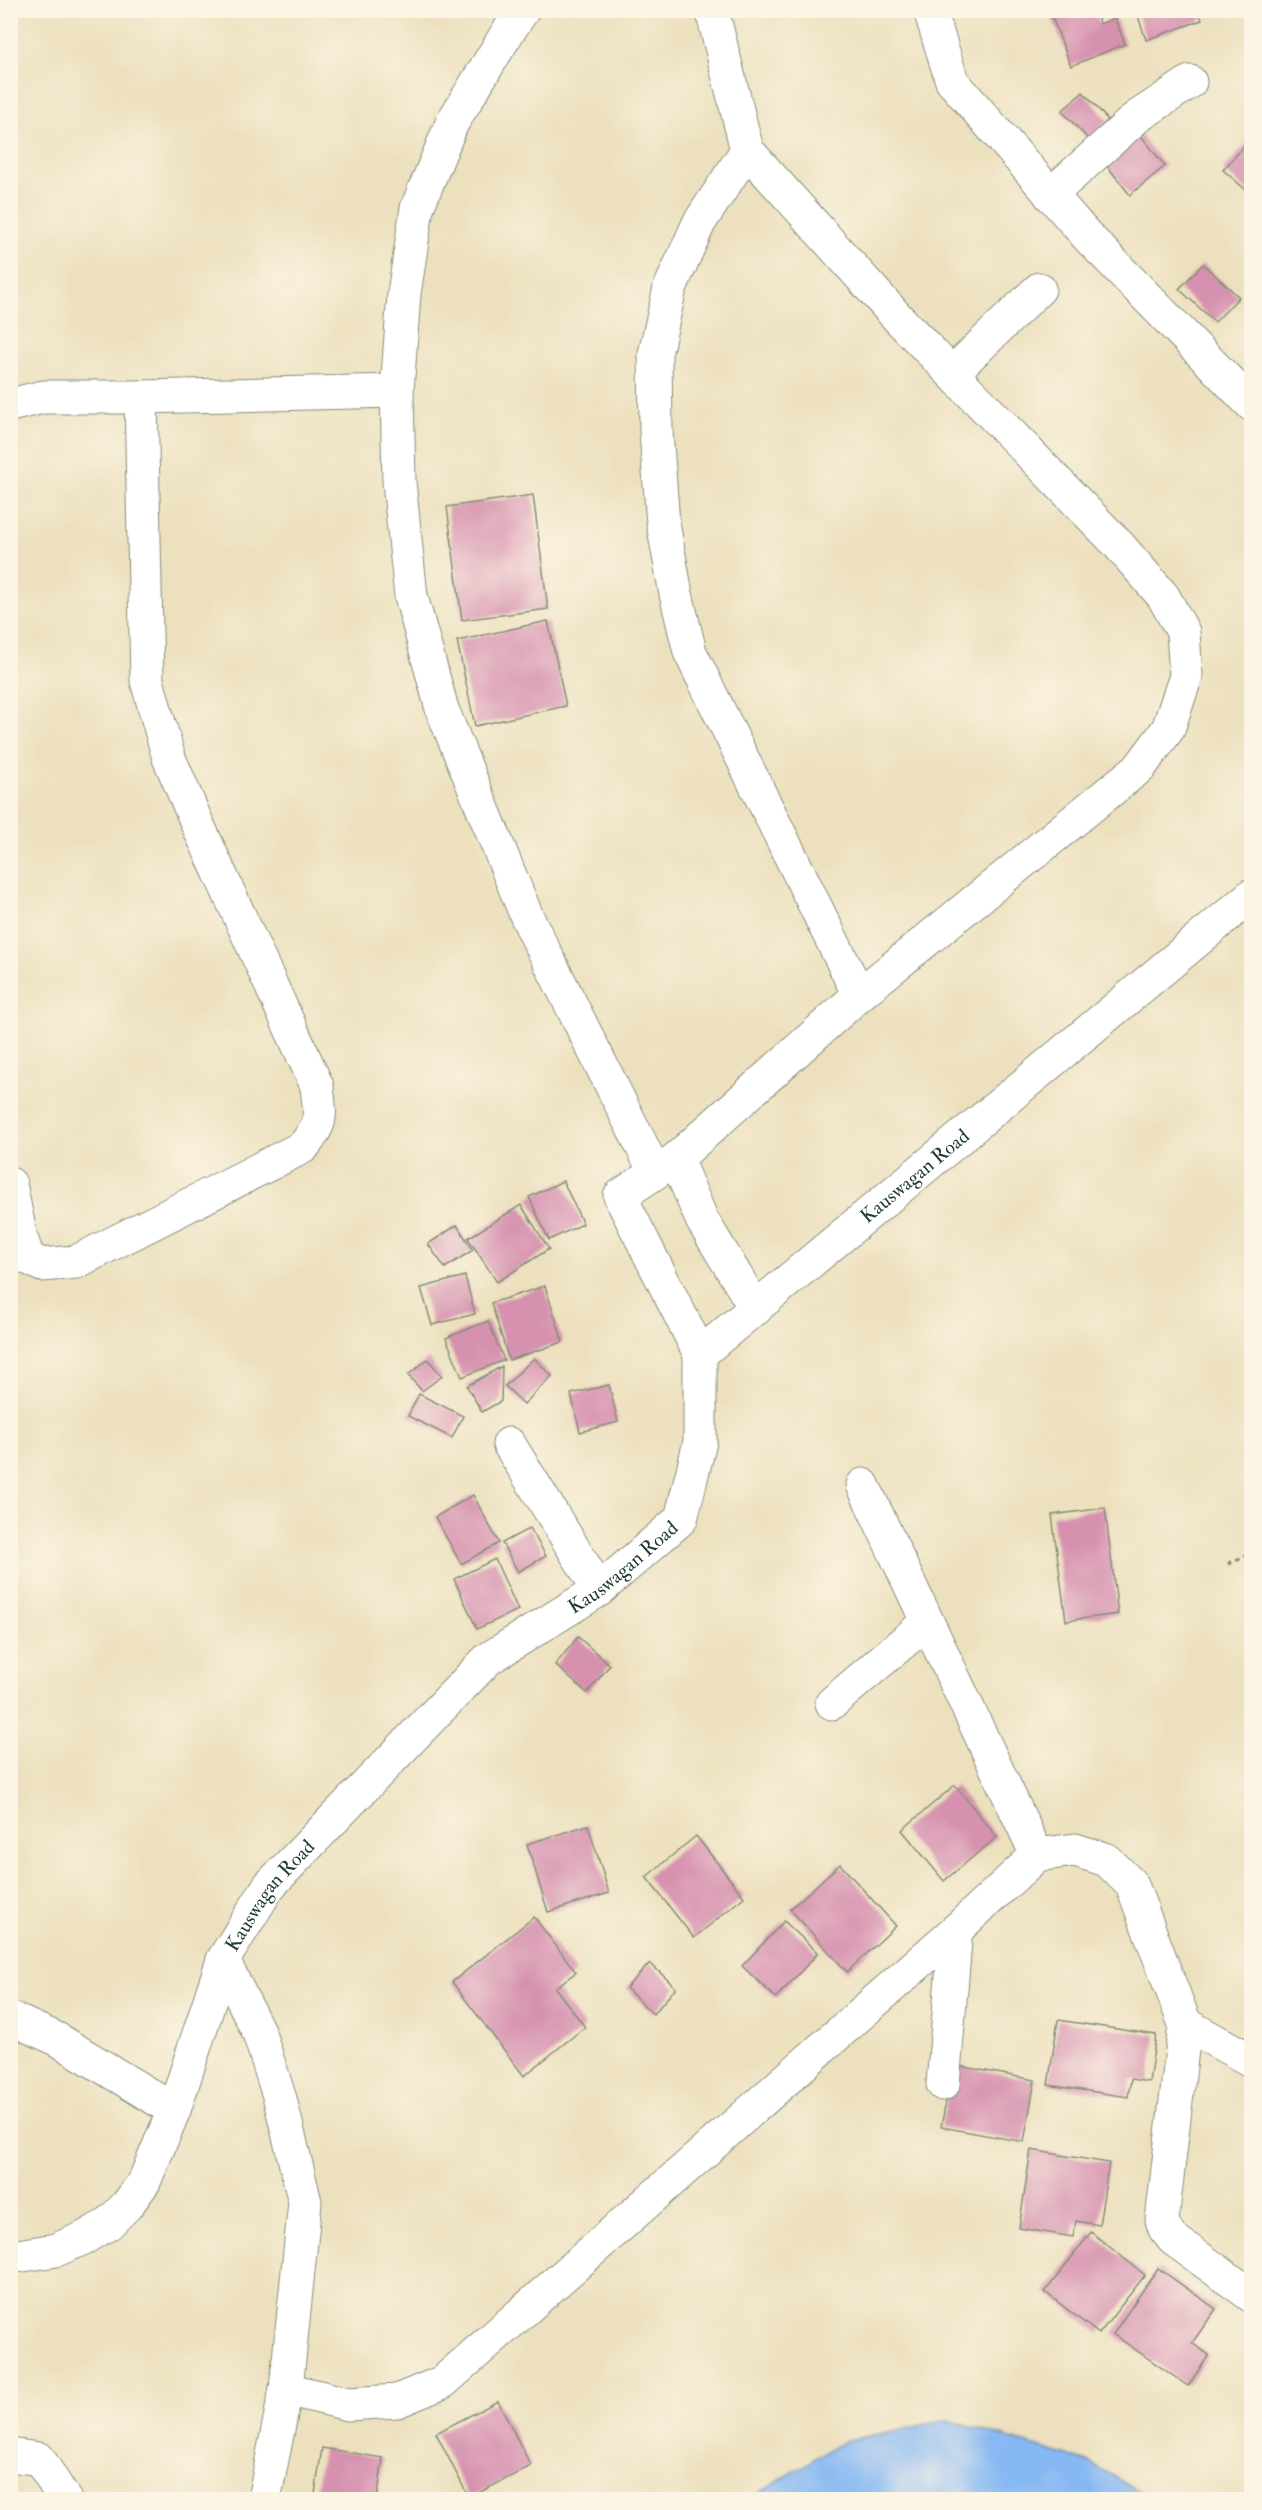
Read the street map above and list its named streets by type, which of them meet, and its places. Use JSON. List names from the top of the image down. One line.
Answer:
{"streets":{"street":["Kauswagan Road"]}}
